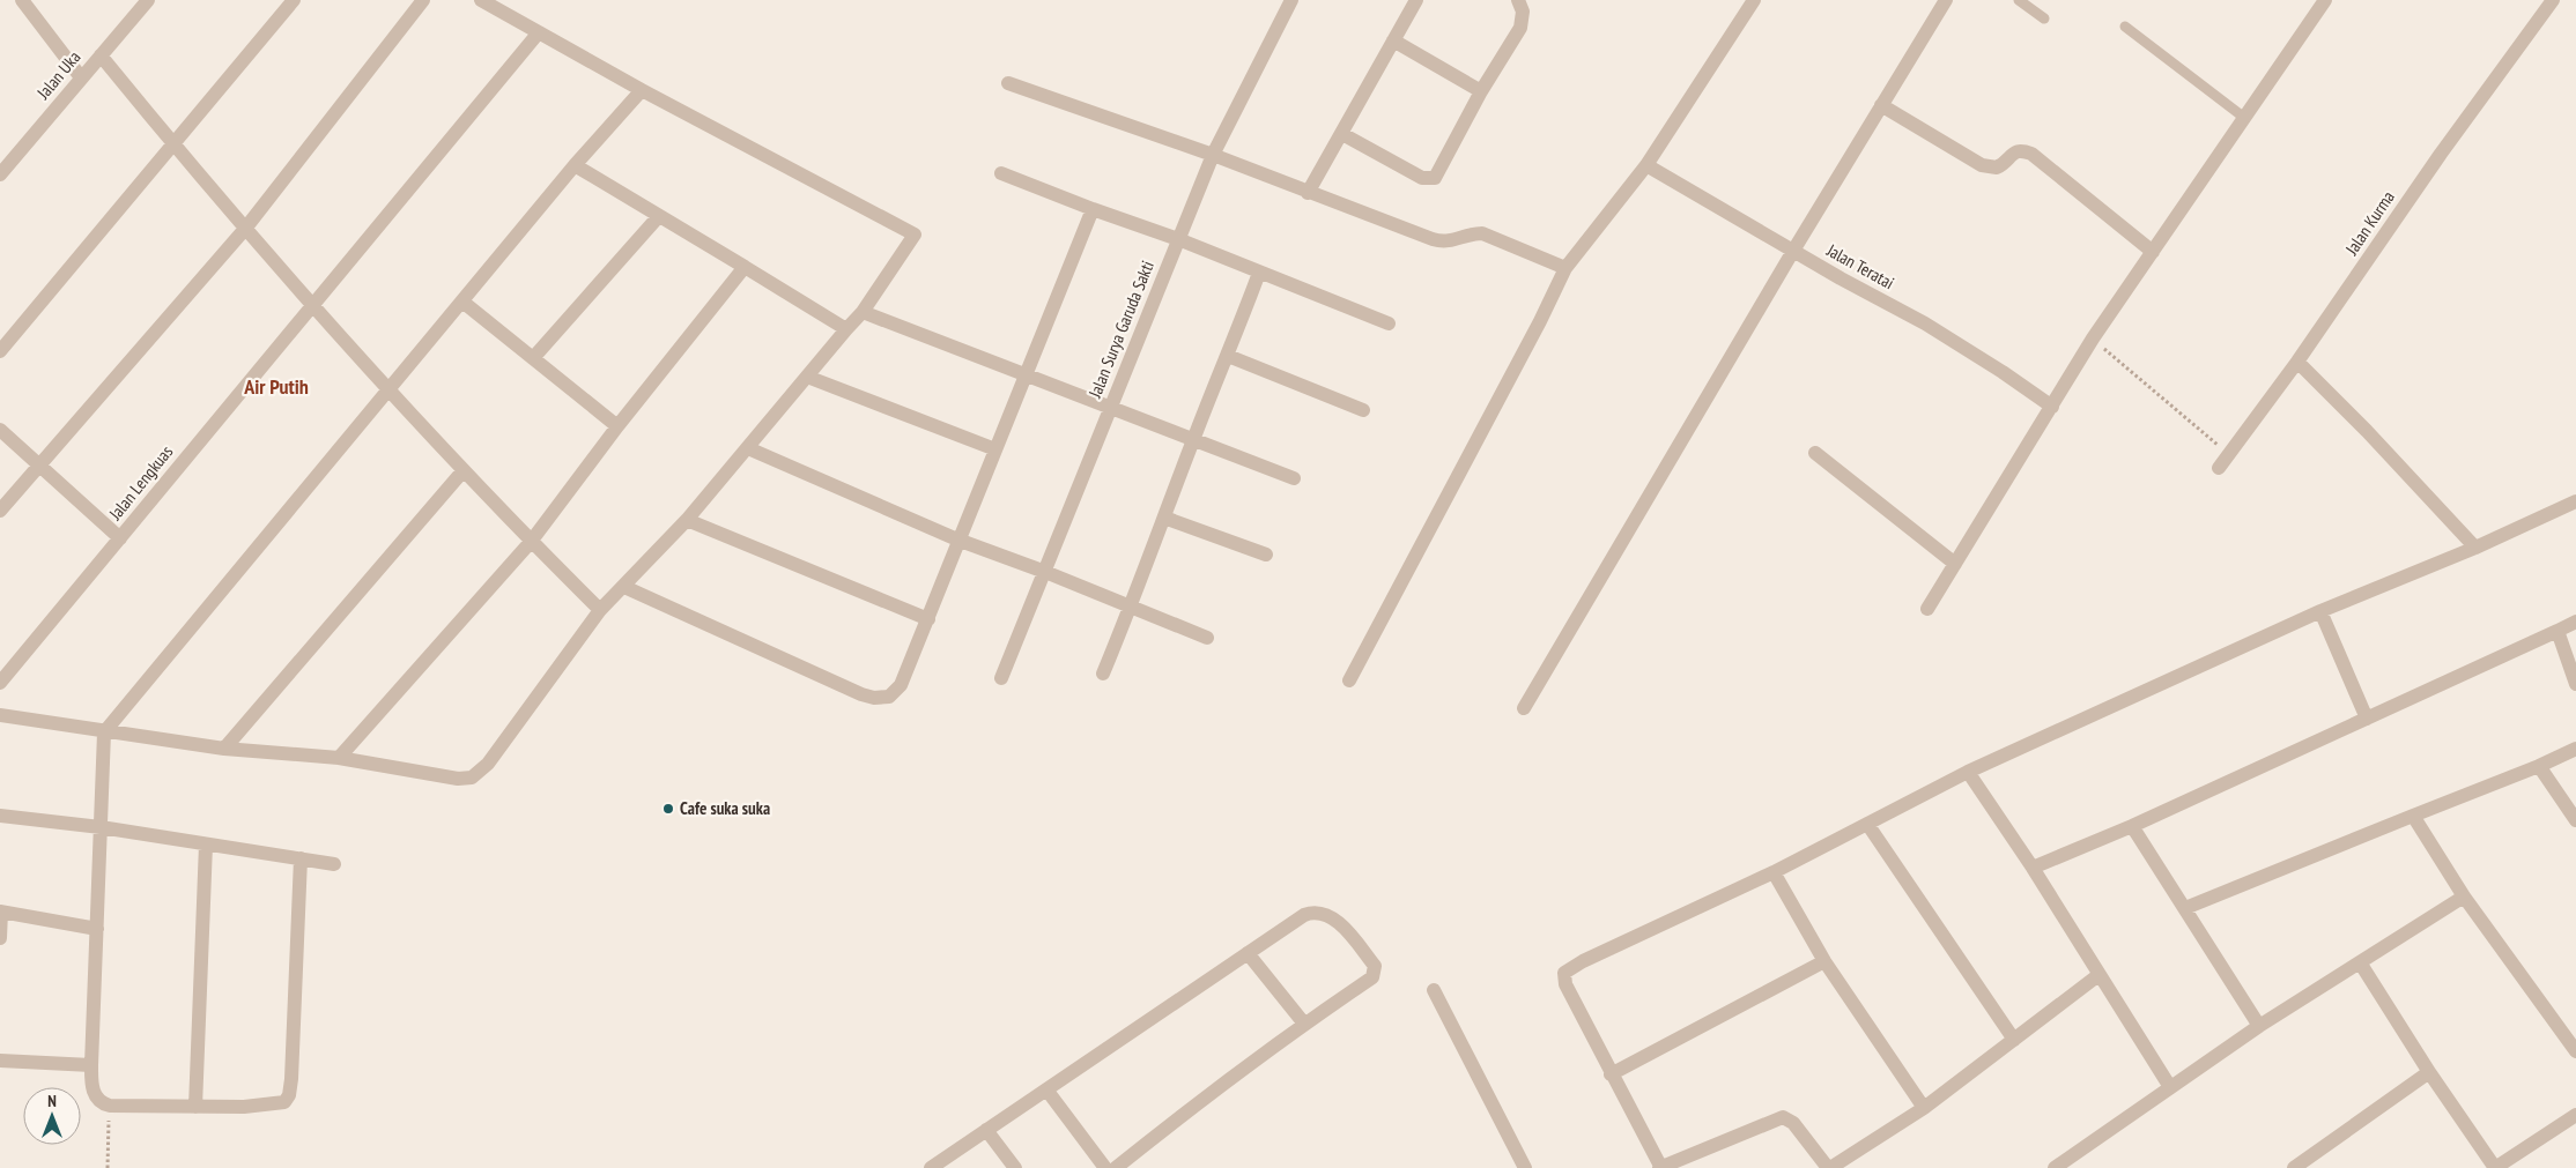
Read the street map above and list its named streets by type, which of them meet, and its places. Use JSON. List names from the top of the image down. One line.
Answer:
{"streets":{"street":["Jalan Uka","Jalan Kurma","Jalan Teratai","Jalan Surya Garuda Sakti","Jalan Lengkuas"]},"districts":["Air Putih"],"places":["Cafe suka suka"],"north":"top"}
